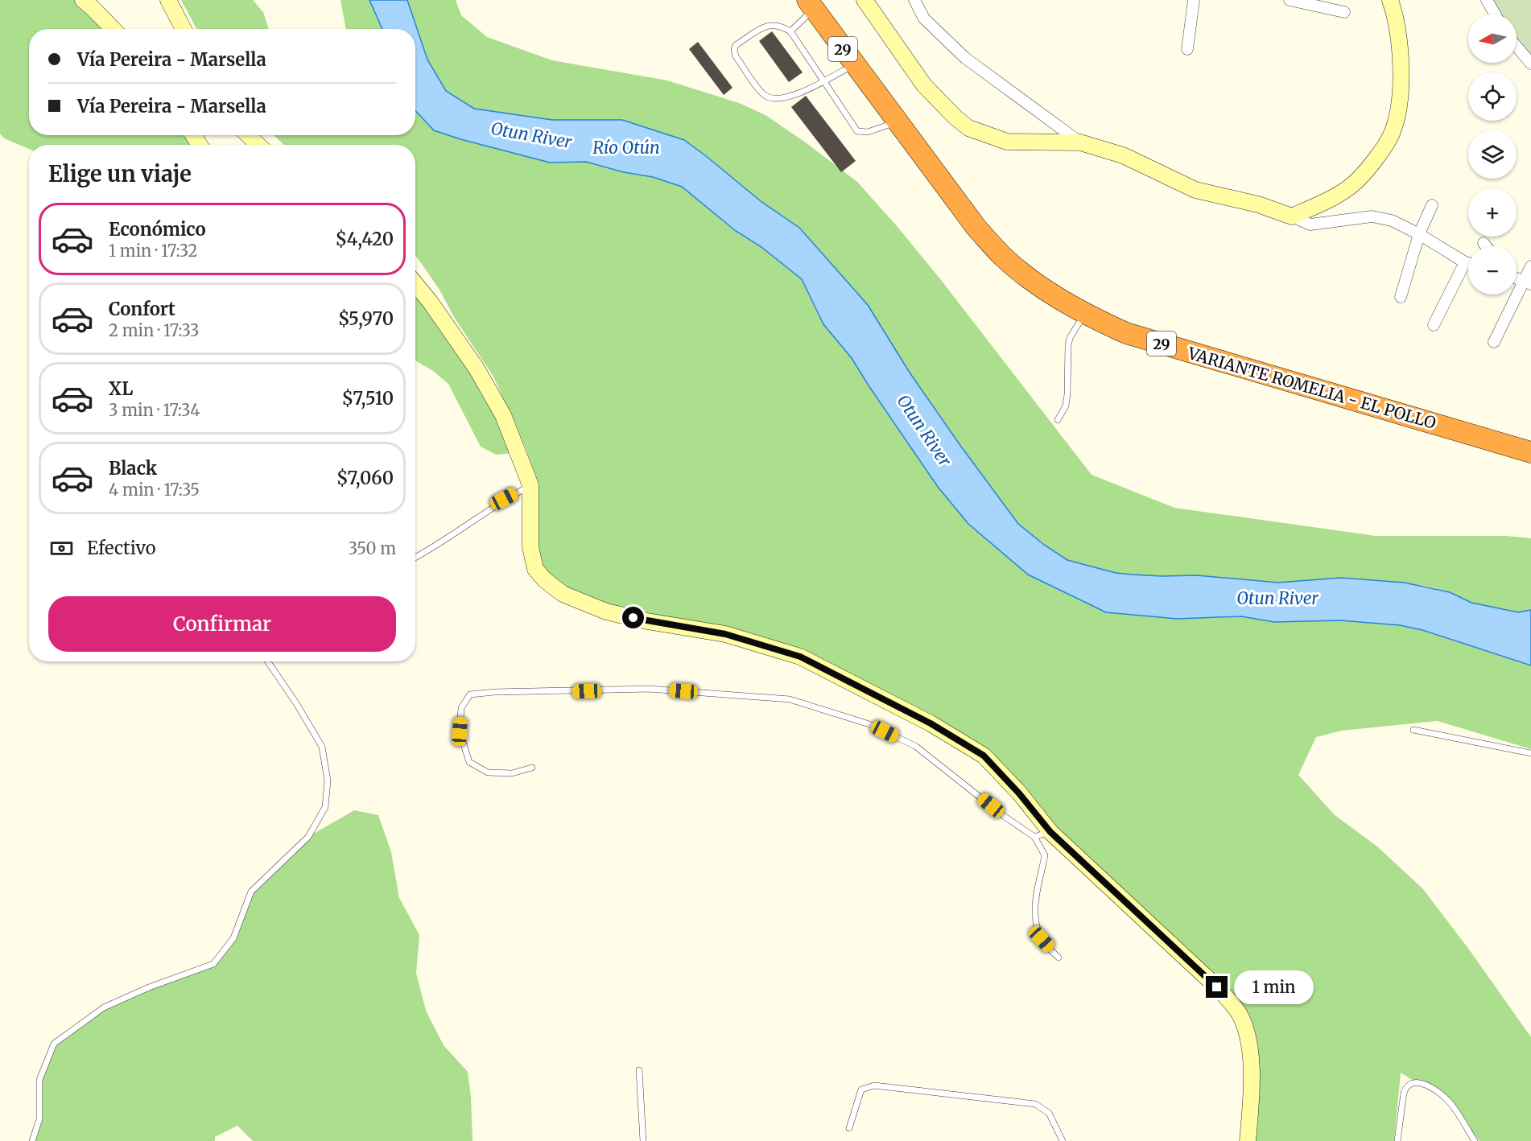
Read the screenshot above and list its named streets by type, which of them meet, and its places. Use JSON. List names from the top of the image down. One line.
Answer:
{"streets":{"highway":["29","VARIANTE ROMELIA - EL POLLO"]},"water":["Otun River","Río Otún"],"north":"left","page":{"map_buttons":["+","−"],"banner":["Vía Pereira - Marsella","Vía Pereira - Marsella"],"heading":"Elige un viaje","list":[{"name":"Económico","note":"1 min · 17:32","value":"$4,420"},{"name":"Confort","note":"2 min · 17:33","value":"$5,970"},{"name":"XL","note":"3 min · 17:34","value":"$7,510"},{"name":"Black","note":"4 min · 17:35","value":"$7,060"}],"pay":["Efectivo","350 m"],"buttons":"Confirmar","bubble":"1 min"}}
